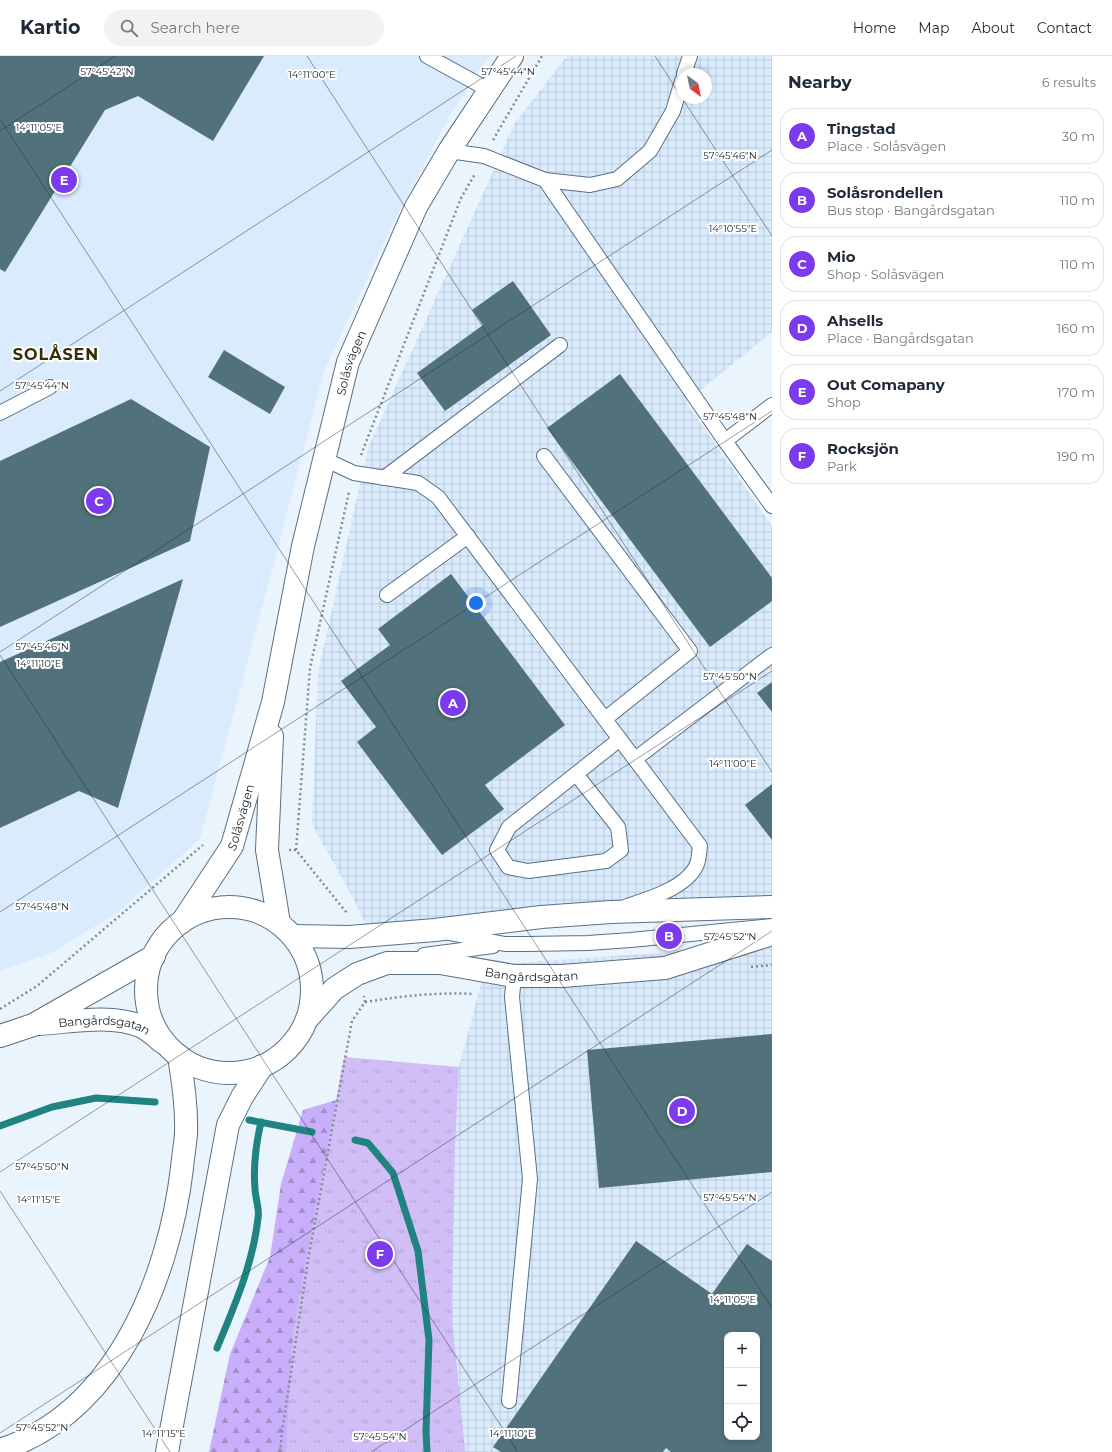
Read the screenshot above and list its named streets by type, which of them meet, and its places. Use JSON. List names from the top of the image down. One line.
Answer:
{"streets":{"main road":["Solåsvägen","Bangårdsgatan"]},"districts":["SOLÅSEN"],"north":"bottom right","page":{"header":"Kartio","search":"Search here","nav":["Home","Map","About","Contact"],"heading":["Nearby","6 results"],"list":[{"mark":"A","name":"Tingstad","note":"Place · Solåsvägen","value":"30 m"},{"mark":"B","name":"Solåsrondellen","note":"Bus stop · Bangårdsgatan","value":"110 m"},{"mark":"C","name":"Mio","note":"Shop · Solåsvägen","value":"110 m"},{"mark":"D","name":"Ahsells","note":"Place · Bangårdsgatan","value":"160 m"},{"mark":"E","name":"Out Comapany","note":"Shop","value":"170 m"},{"mark":"F","name":"Rocksjön","note":"Park","value":"190 m"}],"pins":["E","C","A","B","D","F"],"map_buttons":["+","−"]},"coordinates":["57°45'44\"N","57°45'42\"N","14°11'00\"E","14°11'05\"E","57°45'46\"N","14°10'55\"E","57°45'48\"N","14°11'10\"E","57°45'50\"N","57°45'52\"N","57°45'54\"N","14°11'15\"E"]}
